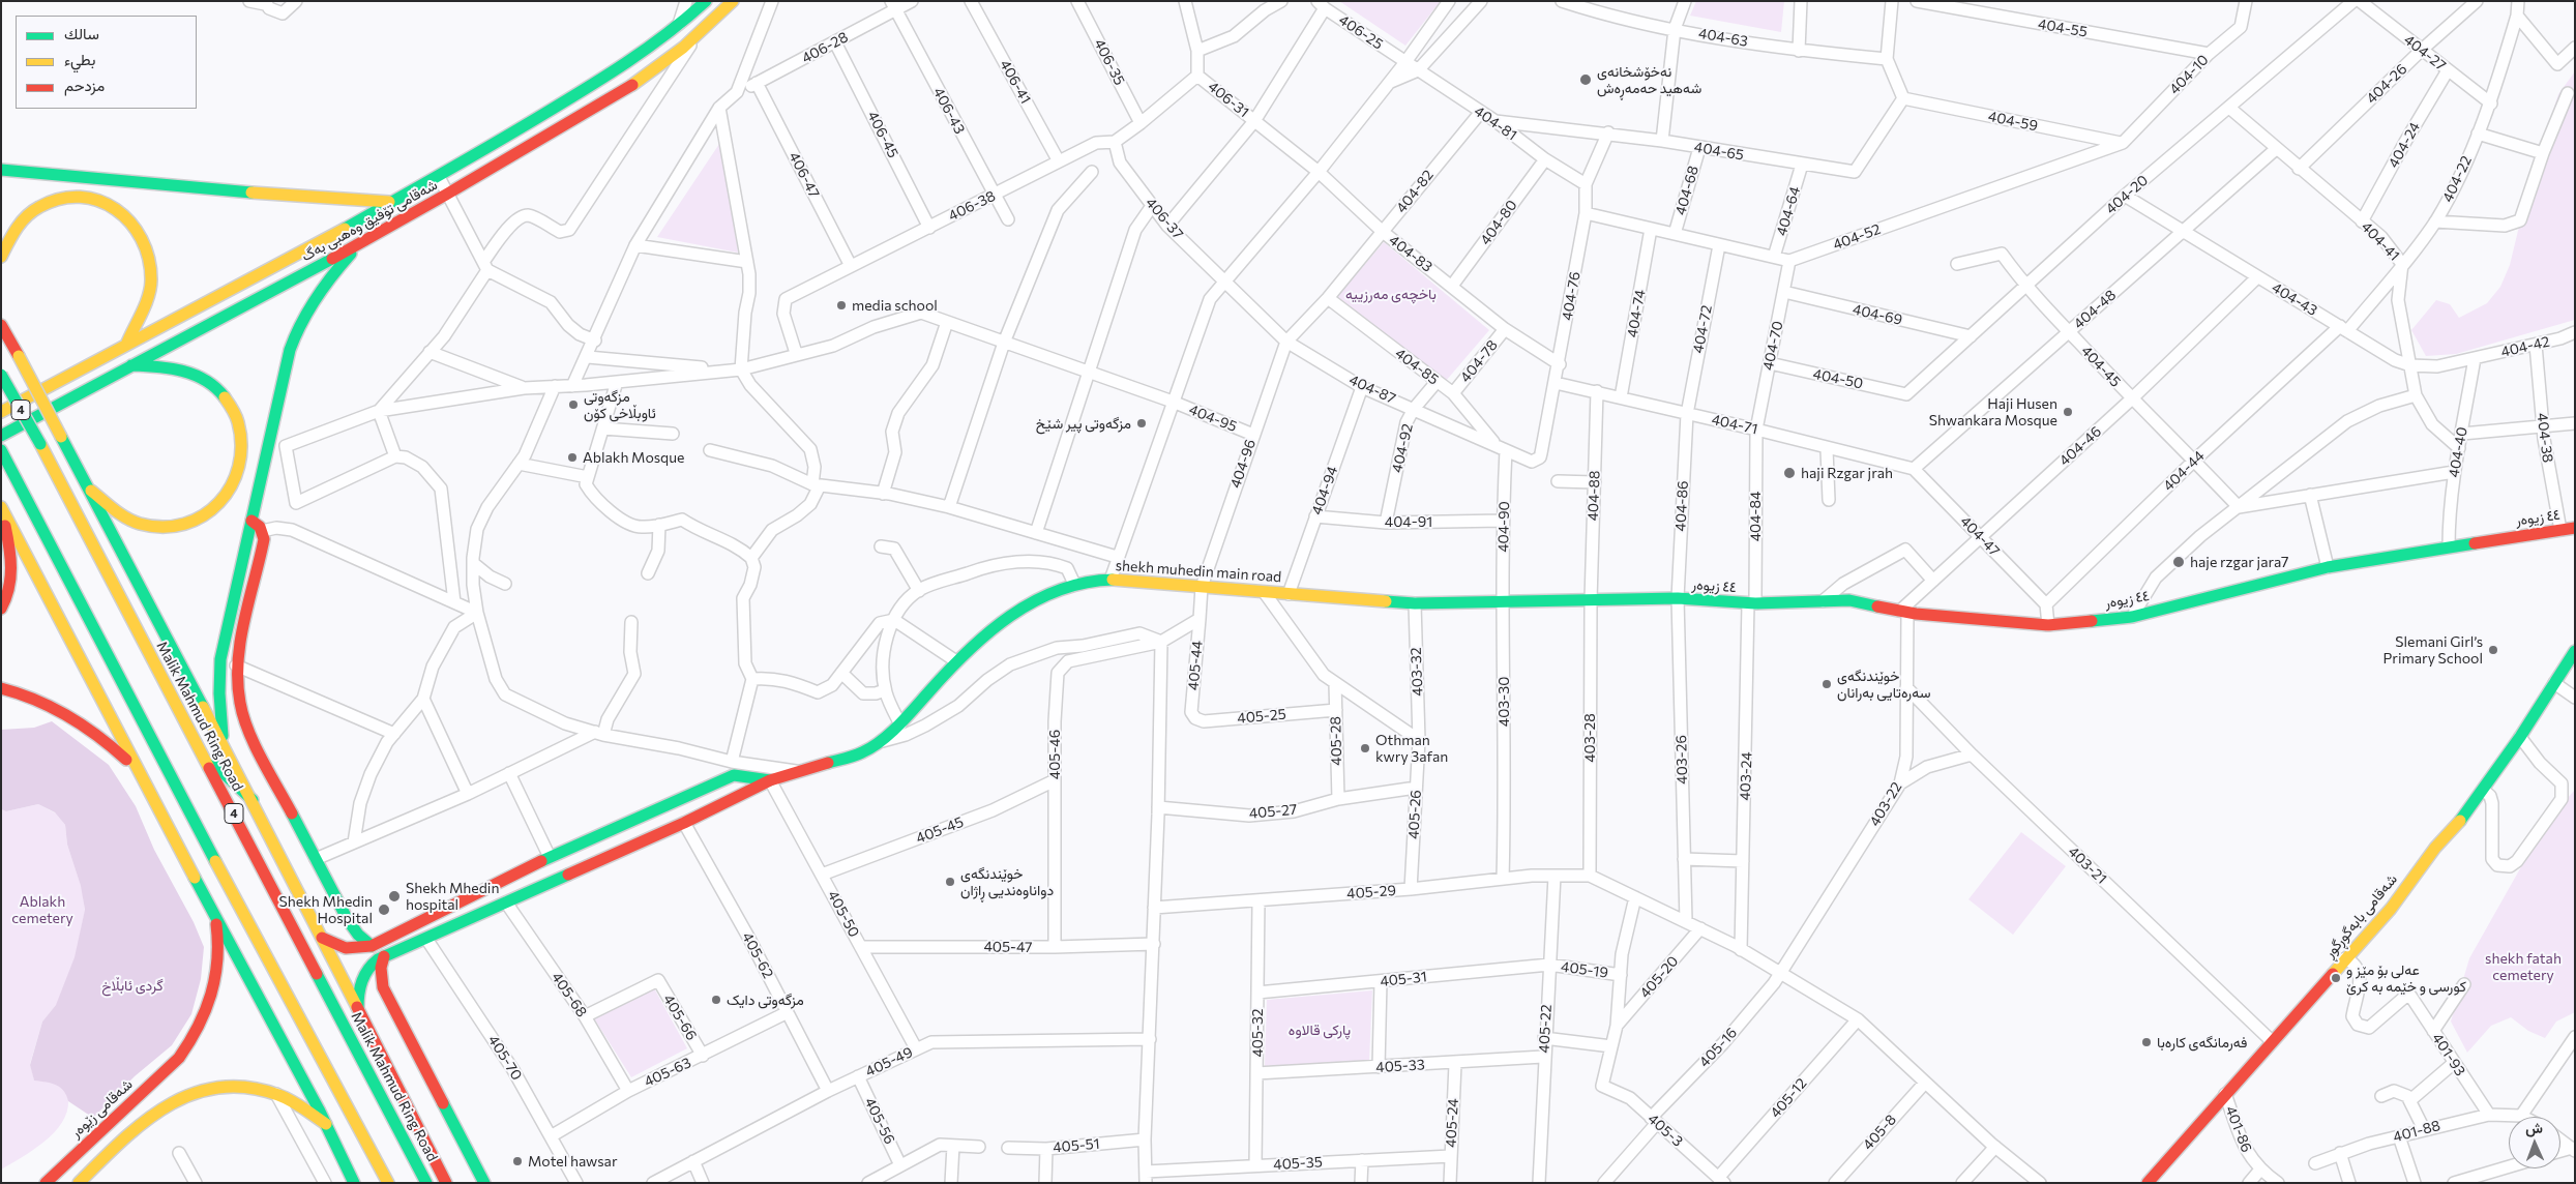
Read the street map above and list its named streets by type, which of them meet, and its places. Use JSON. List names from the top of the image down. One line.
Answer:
{"streets":{"main road":["شەقامی تۆفیق وەهبی بەگ","4","٤٤ زیوەر","shekh muhedin main road","Malik Mahmud Ring Road","شەقامی بابەگوڕگوڕ","شەقامی زێوەر"],"street":["404-55","406-25","404-63","406-28","404-27","406-35","404-10","406-41","404-26","406-31","406-43","404-59","404-81","406-45","404-24","404-65","406-47","404-22","404-68","404-82","404-20","406-38","404-64","406-37","404-80","404-52","404-41","404-83","404-76","404-43","404-48","404-74","404-69","404-72","404-70","404-42","404-78","404-85","404-45","404-50","404-87","404-95","404-71","404-38","404-46","404-92","404-40","404-96","404-44","404-94","404-88","404-86","404-84","404-91","404-90","404-47","405-44","403-32","403-30","405-25","403-28","405-28","405-46","403-26","403-24","403-22","405-27","405-26","405-45","403-21","405-29","405-50","405-47","405-62","405-19","405-20","405-31","405-68","405-66","405-22","405-32","405-16","401-93","405-70","405-49","405-33","405-63","405-12","405-56","405-24","401-86","405-3","401-88","405-8","405-51","405-35"]},"crossings":[["404-55","404-10"],["406-25","404-81"],["406-28","406-43"],["406-28","406-45"],["406-28","406-47"],["404-27","404-26"],["404-27","404-24"],["404-27","404-22"],["406-35","406-38"],["404-10","404-59"],["404-10","404-52"],["406-41","406-38"],["404-26","404-41"],["406-31","406-38"],["406-31","404-83"],["406-43","406-38"],["404-59","404-65"],["404-59","404-52"],["404-81","404-65"],["404-81","404-82"],["404-81","404-80"],["404-81","404-76"],["406-45","406-38"],["404-24","404-41"],["404-65","404-68"],["404-65","404-64"],["404-65","404-76"],["406-47","406-38"],["404-22","404-41"],["404-22","404-43"],["404-22","404-44"],["404-82","404-83"],["404-82","404-85"],["404-82","404-87"],["404-82","404-96"],["404-20","404-41"],["404-20","404-43"],["404-20","404-69"],["404-20","404-45"],["404-20","404-50"],["406-38","406-37"],["406-38","404-95"],["406-37","404-87"],["404-80","404-83"],["404-52","404-70"],["404-41","404-43"],["404-41","404-48"],["404-41","404-40"],["404-83","404-76"],["404-83","404-78"],["404-76","404-87"],["404-76","404-71"],["404-43","404-48"],["404-43","404-42"],["404-43","404-46"],["404-43","404-40"],["404-43","404-44"],["404-48","404-45"],["404-48","404-71"],["404-48","404-47"],["404-74","404-71"],["404-69","404-70"],["404-72","404-71"],["404-72","404-86"],["404-70","404-50"],["404-70","404-71"],["404-70","404-84"],["404-42","404-38"],["404-42","404-40"],["404-78","404-85"],["404-85","404-87"],["404-85","404-92"],["404-85","404-90"],["404-45","404-46"],["404-45","404-44"],["404-87","404-92"],["404-87","404-96"],["404-87","404-94"],["404-87","404-90"],["404-95","404-96"],["404-71","404-88"],["404-71","404-86"],["404-71","404-84"],["404-71","404-47"],["404-38","٤٤ زیوەر"],["404-46","٤٤ زیوەر"],["404-46","404-47"],["404-46","403-22"],["404-92","404-91"],["404-40","٤٤ زیوەر"],["404-96","shekh muhedin main road"],["404-96","405-44"],["404-96","405-46"],["404-44","404-47"],["404-94","404-91"],["404-94","shekh muhedin main road"],["404-88","٤٤ زیوەر"],["404-88","shekh muhedin main road"],["404-88","403-28"],["404-86","٤٤ زیوەر"],["404-86","403-26"],["404-84","٤٤ زیوەر"],["404-84","403-24"],["٤٤ زیوەر","shekh muhedin main road"],["٤٤ زیوەر","403-28"],["٤٤ زیوەر","403-26"],["٤٤ زیوەر","403-24"],["٤٤ زیوەر","403-22"],["404-91","404-90"],["404-90","shekh muhedin main road"],["404-90","403-30"],["shekh muhedin main road","403-32"],["shekh muhedin main road","403-30"],["shekh muhedin main road","403-28"],["shekh muhedin main road","405-50"],["shekh muhedin main road","405-62"],["shekh muhedin main road","405-68"],["shekh muhedin main road","405-70"],["405-44","405-25"],["405-44","405-46"],["403-32","405-26"],["403-30","405-29"],["405-25","405-28"],["403-28","405-29"],["405-28","405-27"],["405-46","405-45"],["405-46","405-47"],["403-22","403-21"],["403-22","405-16"],["405-27","405-26"],["405-26","405-29"],["405-45","405-50"],["403-21","شەقامی بابەگوڕگوڕ"],["405-29","405-22"],["405-29","405-32"],["405-50","405-47"],["405-50","405-49"],["شەقامی بابەگوڕگوڕ","401-93"],["شەقامی بابەگوڕگوڕ","401-86"],["405-62","405-49"],["405-62","405-63"],["405-19","405-31"],["405-19","405-22"],["405-31","405-22"],["405-31","405-32"],["405-68","405-66"],["405-68","405-63"],["405-66","405-63"],["405-22","405-33"],["405-32","405-33"],["405-32","405-35"],["405-16","405-3"],["401-93","401-88"],["405-70","405-63"],["405-49","405-56"],["405-33","405-24"],["405-12","405-3"],["405-24","405-35"]],"parks":["باخچەی مەرزییە","Ablakh cemetery","shekh fatah cemetery","گردی ئابڵاخ","پارکی قالاوە"],"places":["نەخۆشخانەی شەهید حەمەڕەش","media school","مزگەوتی ئاوبڵاخی کۆن","Haji Husen Shwankara Mosque","مزگەوتی پیر شێخ","Ablakh Mosque","haji Rzgar jrah","haje rzgar jara7","Slemani Girl’s Primary School","خوێندنگەی سەرەتایی بەرانان","Othman kwry 3afan","خوێندنگەی دواناوەندیی ڕاژان","Shekh Mhedin hospital","Shekh Mhedin Hospital","عەلی بۆ مێز و کورسی و خێمە بە کرێ","مزگەوتی دایک","فەرمانگەی کارەبا","Motel hawsar"],"legend":["سالك","بطيء","مزدحم"],"north":"top"}
